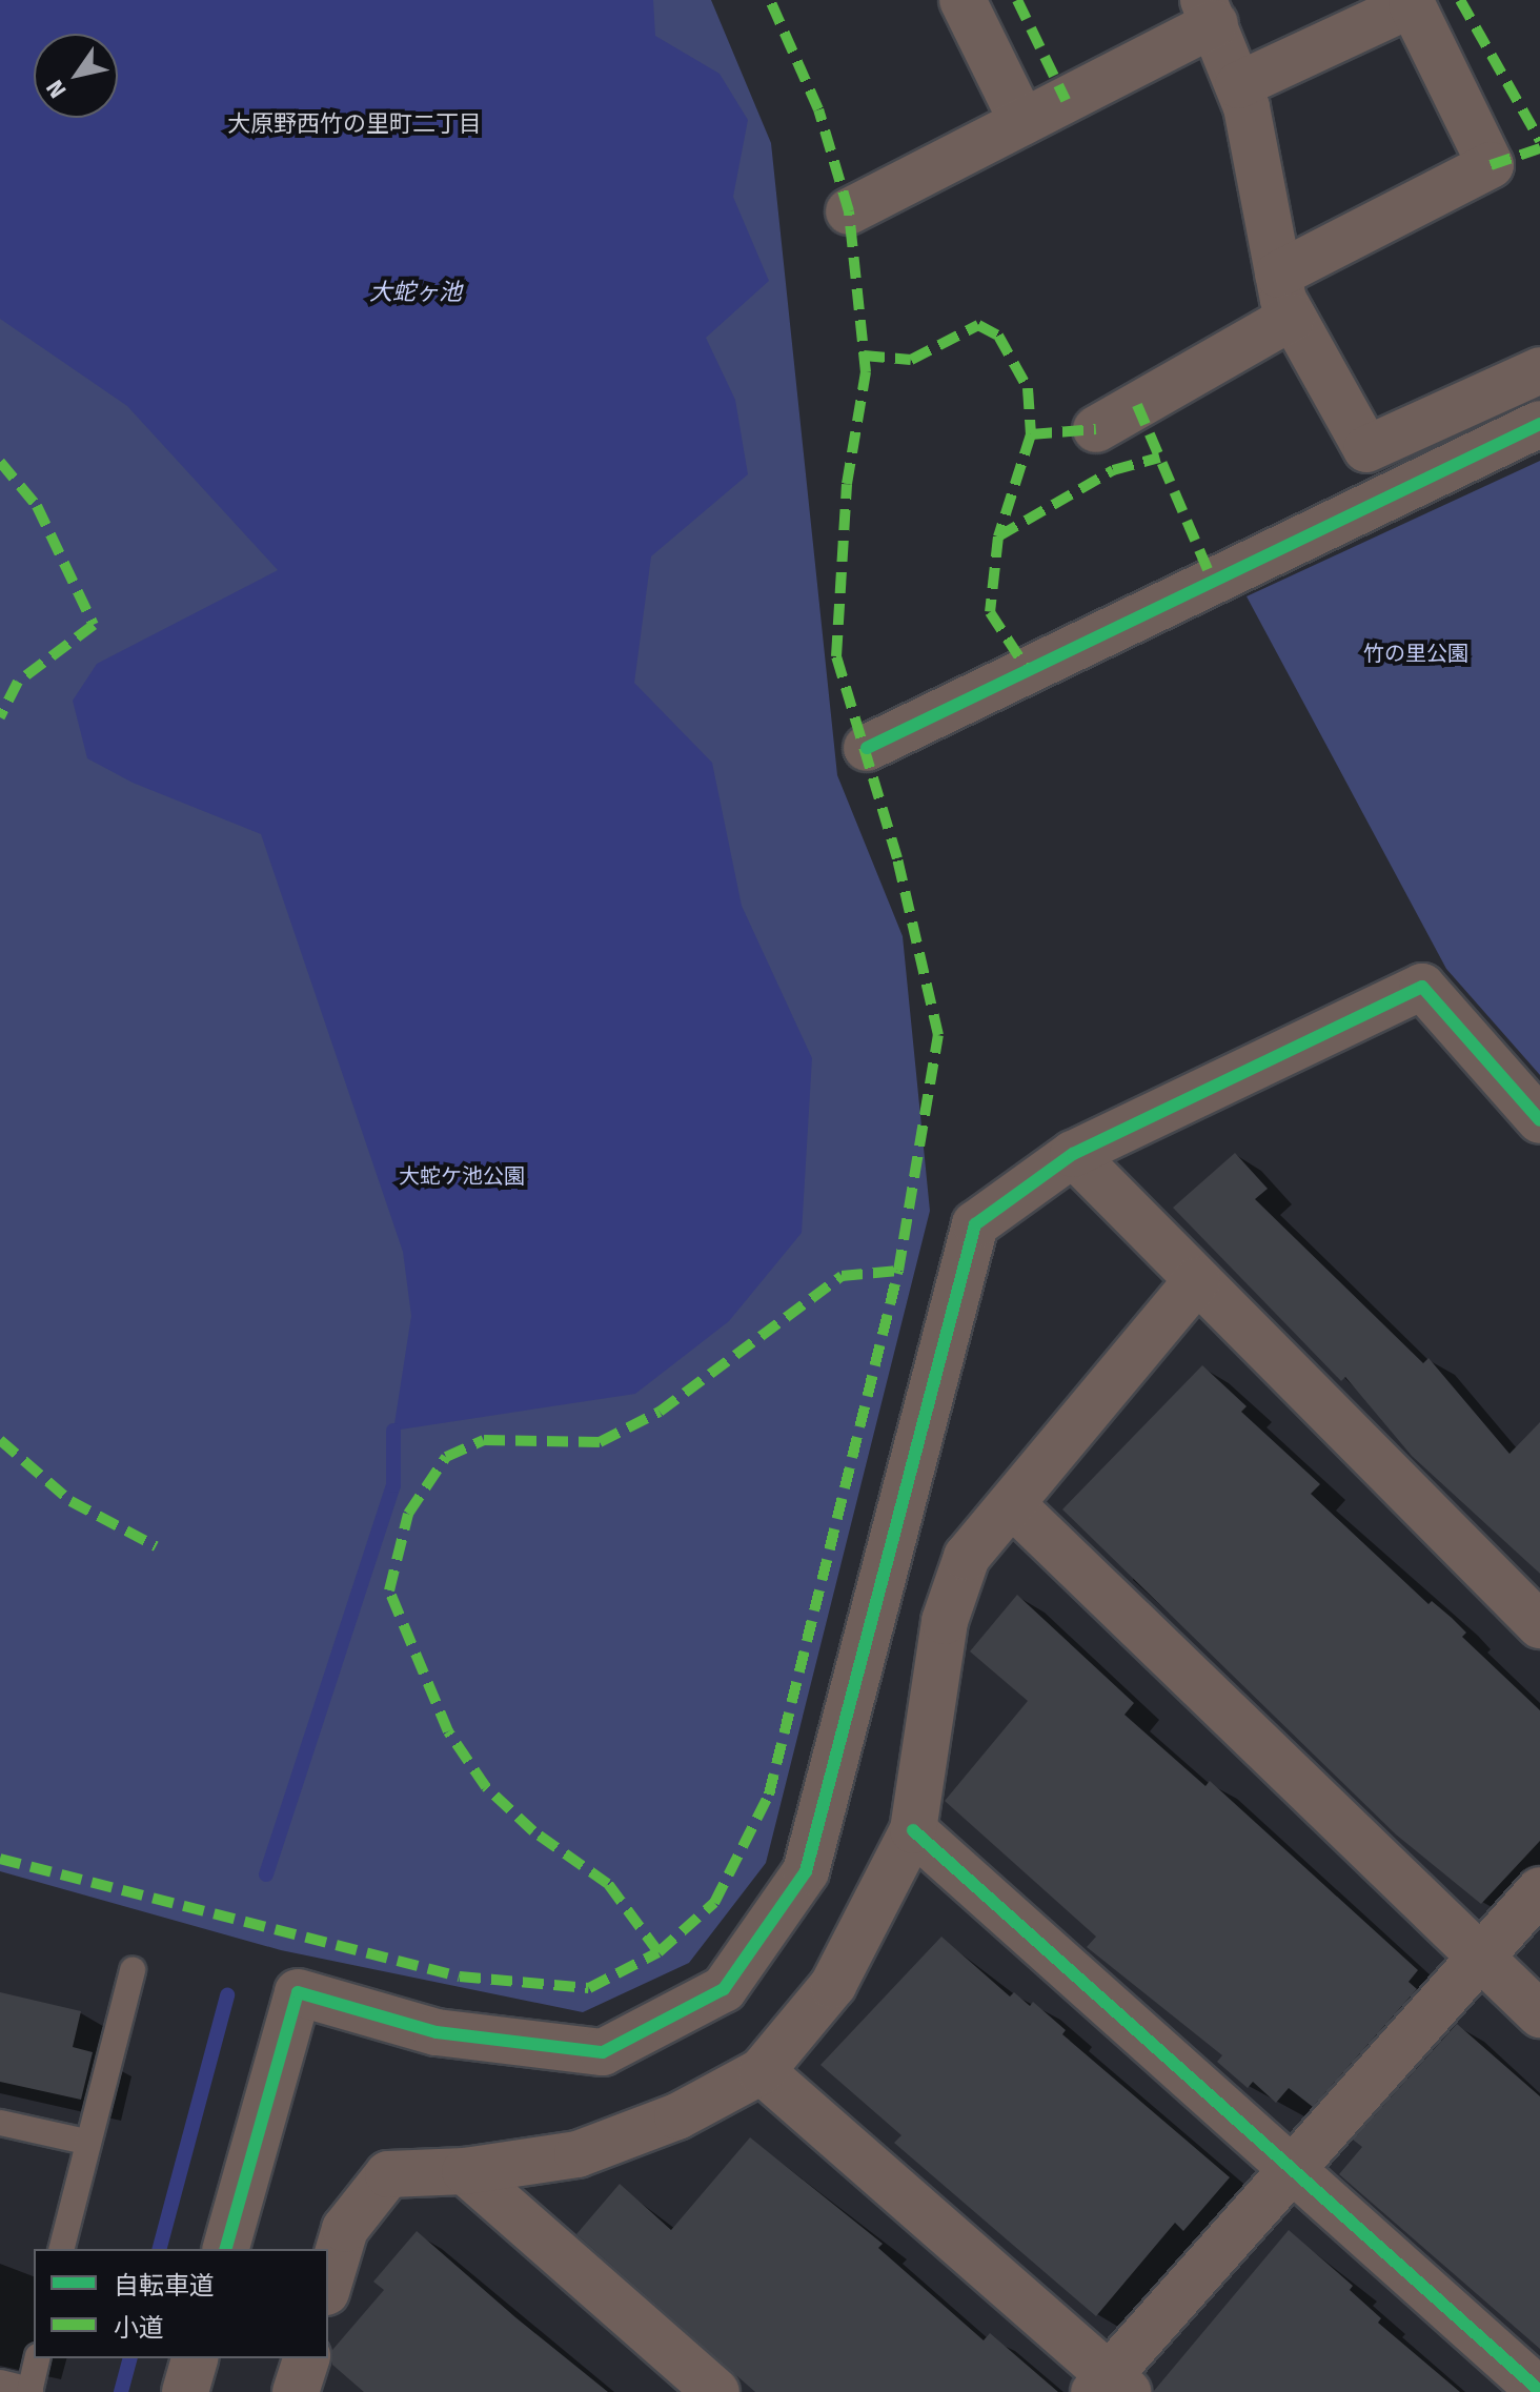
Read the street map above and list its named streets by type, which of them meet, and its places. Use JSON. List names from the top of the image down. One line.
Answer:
{"districts":["大原野西竹の里町二丁目"],"water":["大蛇ヶ池"],"parks":["竹の里公園","大蛇ケ池公園"],"legend":["自転車道","小道"],"north":"bottom left"}
